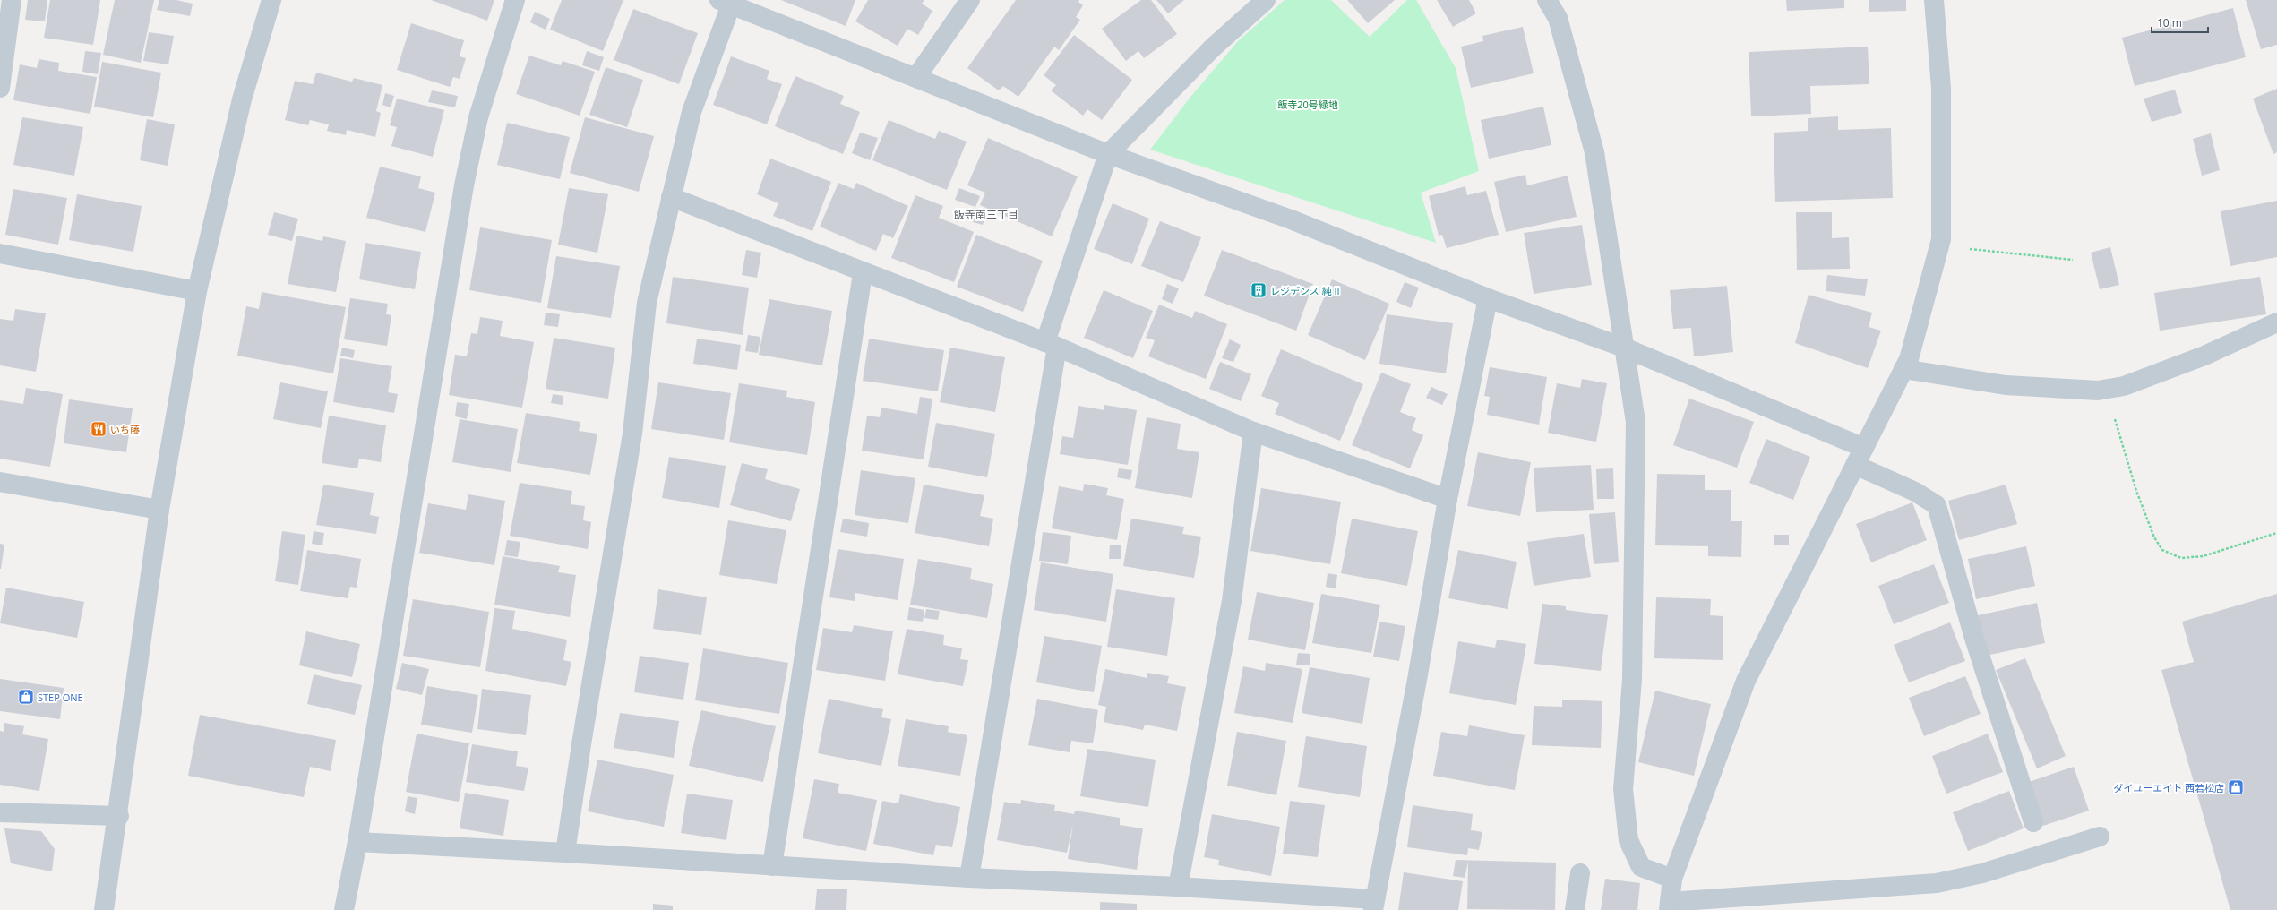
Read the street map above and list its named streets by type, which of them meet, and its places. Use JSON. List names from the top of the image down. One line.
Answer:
{"districts":["飯寺南三丁目"],"parks":["飯寺20号緑地"],"places":{"building":["レジデンス 純 II"],"restaurant":["いち藤"],"shop":["STEP ONE","ダイユーエイト 西若松店"]},"scale_bar":"10 m"}
